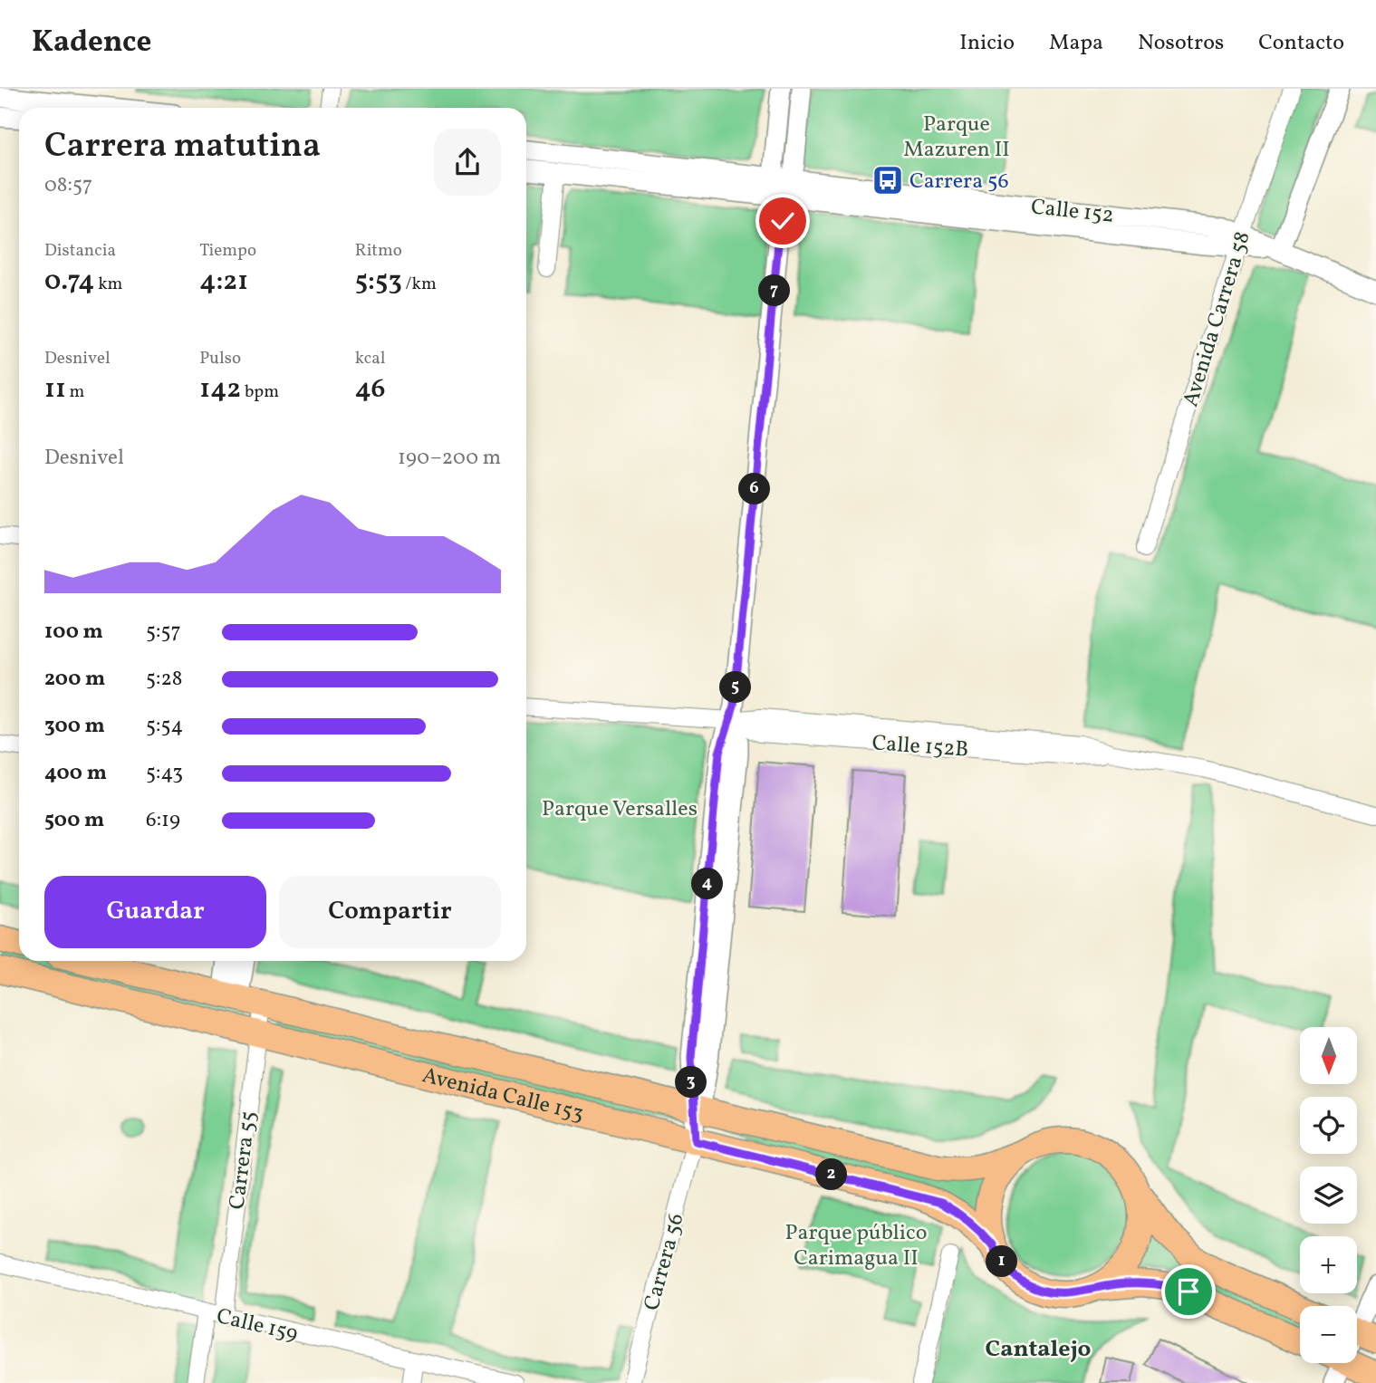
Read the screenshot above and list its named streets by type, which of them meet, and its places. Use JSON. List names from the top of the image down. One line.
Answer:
{"streets":{"main road":["Avenida Calle 153"],"street":["Calle 152","Avenida Carrera 58","Calle 152B","Carrera 55","Carrera 56","Calle 159"]},"crossings":[["Calle 152","Avenida Carrera 58"],["Calle 152","Carrera 56"],["Calle 152B","Carrera 56"],["Avenida Calle 153","Carrera 55"],["Avenida Calle 153","Carrera 56"],["Carrera 55","Calle 159"]],"districts":["Cantalejo"],"parks":["Parque Mazuren II","Parque Versalles","Parque público Carimagua II"],"places":{"bus stop":["Carrera 56"]},"north":"bottom","page":{"header":"Kadence","nav":["Inicio","Mapa","Nosotros","Contacto"],"heading":["Carrera matutina","08:57"],"stats":[["Distancia","0.74 km"],["Tiempo","4:21"],["Ritmo","5:53 /km"],["Desnivel","11 m"],["Pulso","142 bpm"],["kcal","46"]],"pins":["7","6","5","4","3","2","1"],"chart":["Desnivel","190–200 m"],"list":[{"name":"100 m","note":"5:57"},{"name":"200 m","note":"5:28"},{"name":"300 m","note":"5:54"},{"name":"400 m","note":"5:43"},{"name":"500 m","note":"6:19"}],"buttons":["Guardar","Compartir"],"map_buttons":["+","−"]}}
